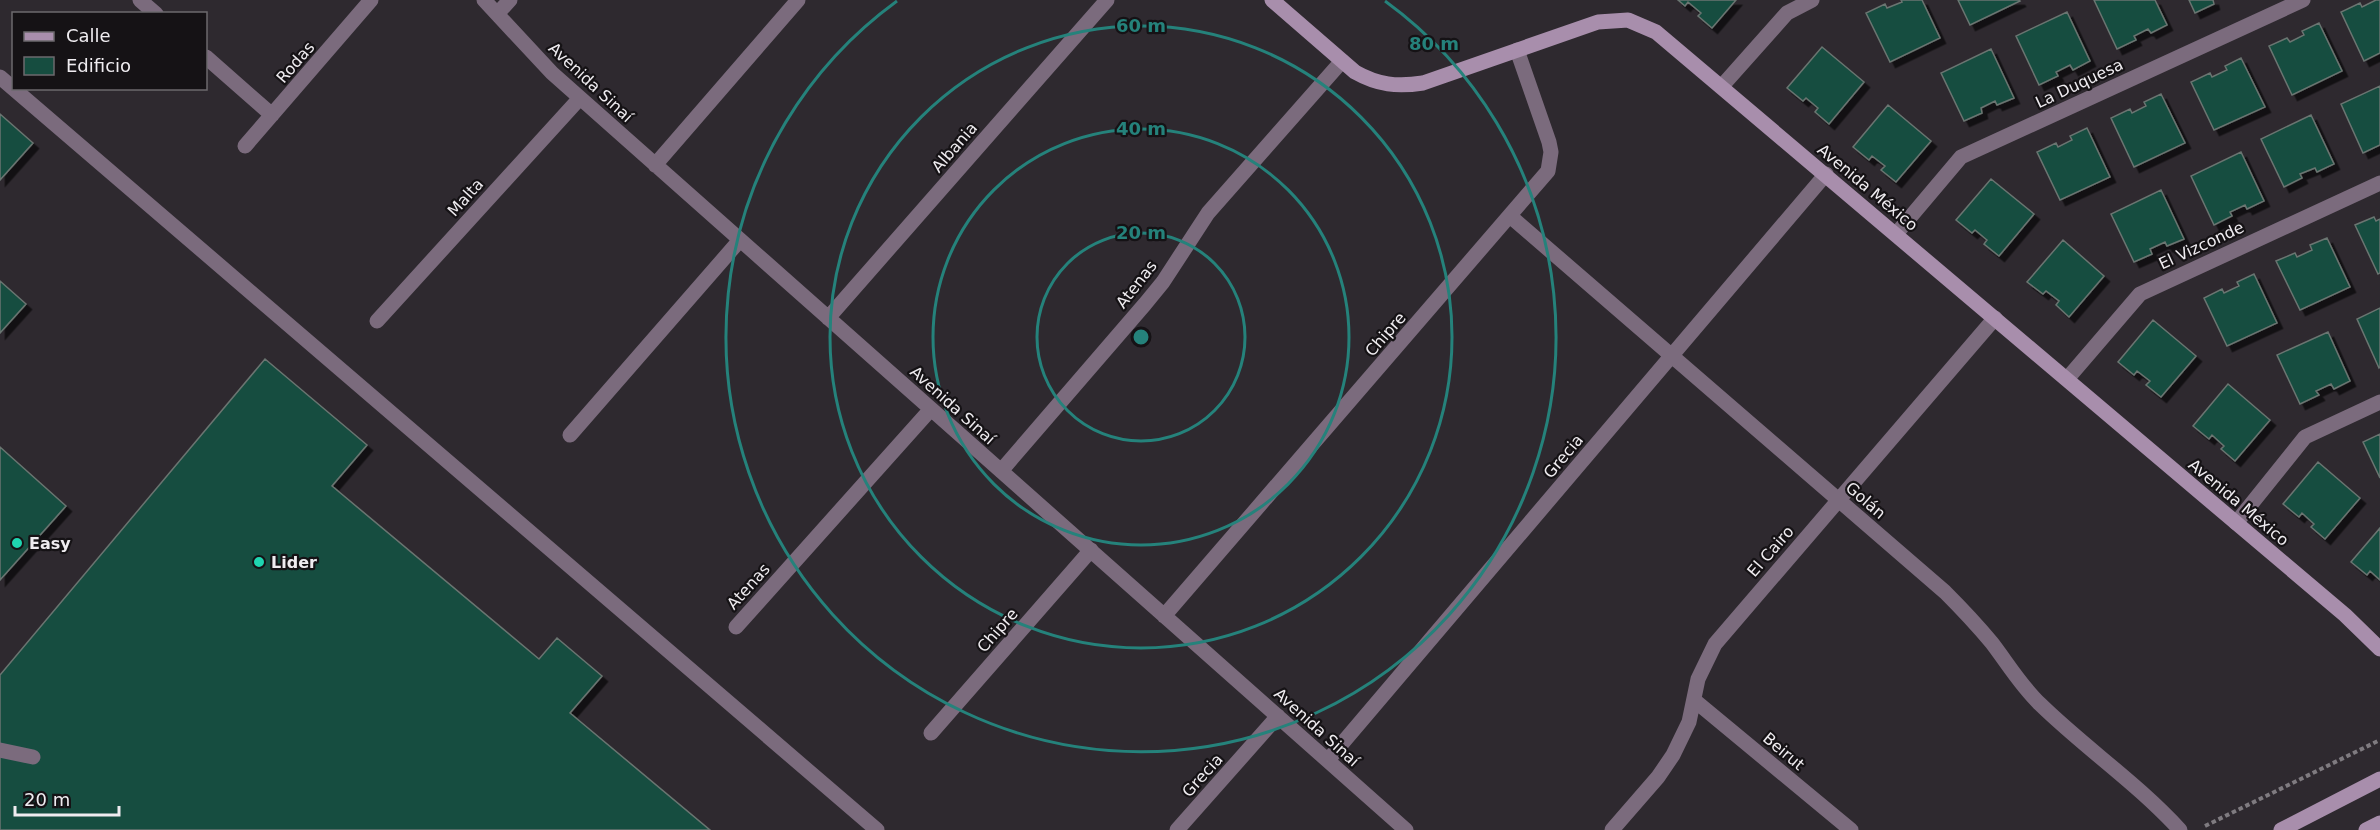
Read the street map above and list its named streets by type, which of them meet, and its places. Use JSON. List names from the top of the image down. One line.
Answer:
{"streets":{"street":["Rodas","Avenida Sinaí","La Duquesa","Albania","Avenida México","Malta","El Vizconde","Atenas","Chipre","Grecia","Golán","El Cairo","Beirut"]},"crossings":[["Avenida Sinaí","Albania"],["Avenida Sinaí","Malta"],["Avenida Sinaí","Atenas"],["Avenida Sinaí","Chipre"],["Avenida Sinaí","Grecia"],["La Duquesa","Avenida México"],["Avenida México","El Vizconde"],["Avenida México","Atenas"],["Avenida México","Chipre"],["Avenida México","Grecia"],["Avenida México","El Cairo"],["Chipre","Golán"],["Grecia","Golán"],["Golán","El Cairo"],["El Cairo","Beirut"]],"places":["Easy","Lider"],"legend":["Calle","Edificio"],"scale_bar":"20 m","rings":["60 m","80 m","40 m","20 m"]}
